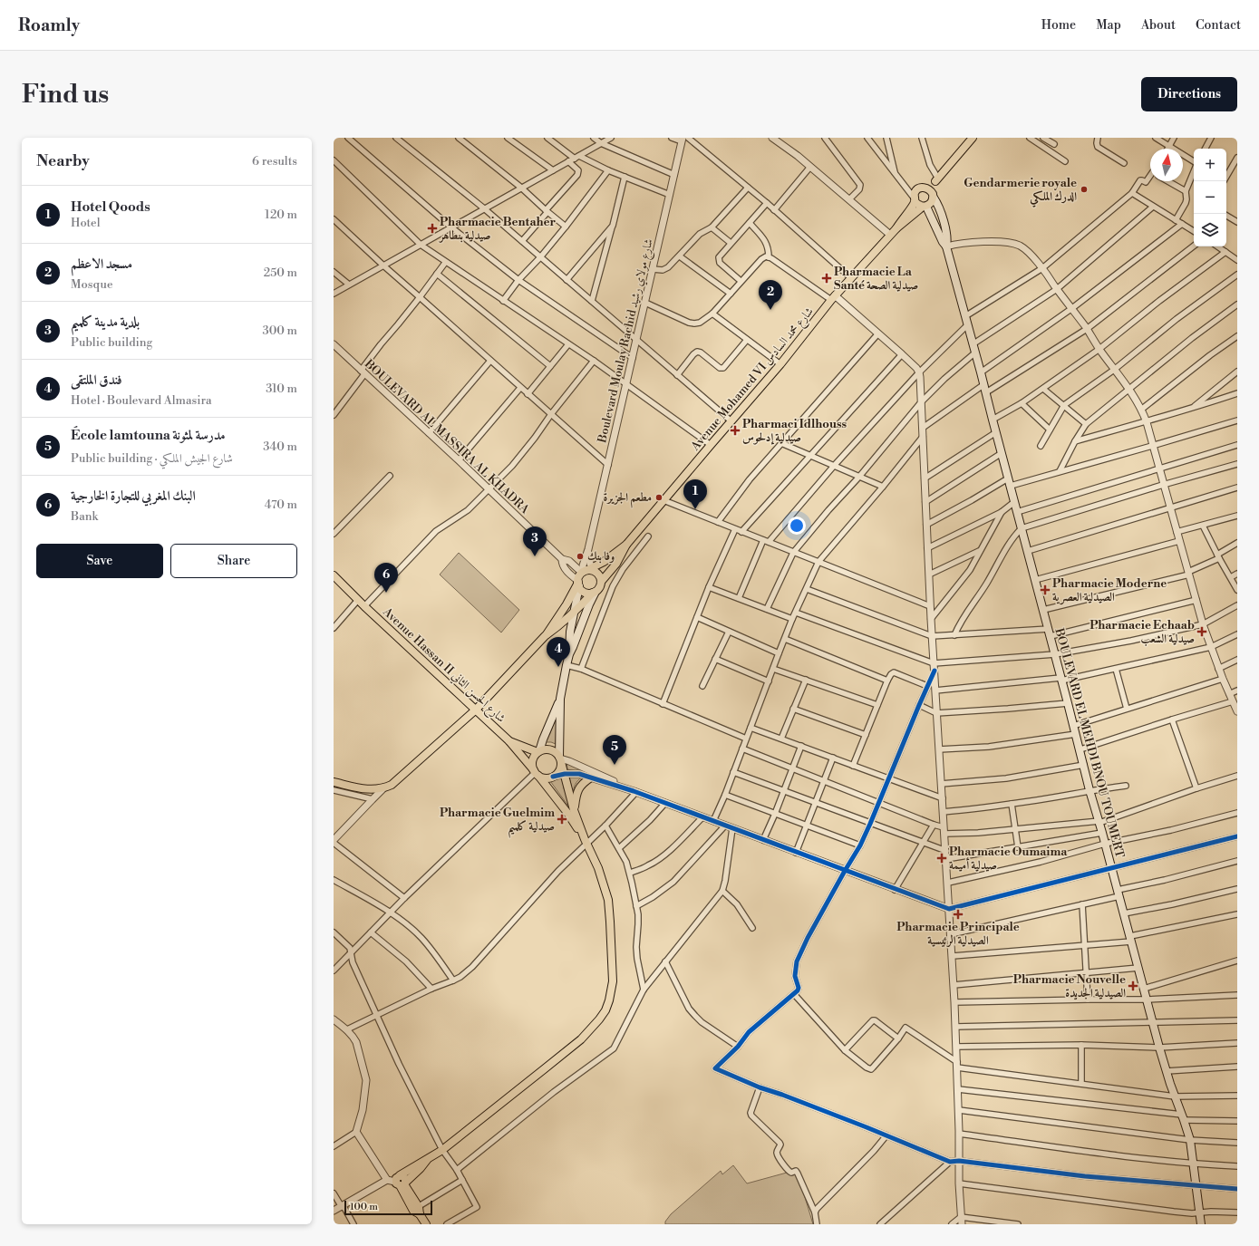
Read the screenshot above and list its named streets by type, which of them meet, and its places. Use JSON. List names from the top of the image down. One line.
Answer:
{"streets":{"main road":["Avenue Mohamed VI شارع محمد السادس","Avenue Hassan II شارع الحسن الثاني","BOULEVARD EL MEHDI BNOU TOUMERT"],"street":["Boulevard Moulay Rachid شارع مولاي رشيد","BOULEVARD AL MASSIRA AL KHADRA"]},"crossings":[["Boulevard Moulay Rachid شارع مولاي رشيد","Avenue Mohamed VI شارع محمد السادس"],["Boulevard Moulay Rachid شارع مولاي رشيد","BOULEVARD AL MASSIRA AL KHADRA"],["Avenue Mohamed VI شارع محمد السادس","BOULEVARD AL MASSIRA AL KHADRA"]],"places":{"other":["Gendarmerie royale الدرك الملكي","مطعم الجزيرة","وفا بنك"],"health":["Pharmacie Bentaher صيدلية بنطاهر","Pharmacie La Santé صيدلية الصحة","Pharmaci Idlhouss صيدلية إدلحوس","Pharmacie Moderne الصيدلية العصرية","Pharmacie Echaab صيدلية الشعب","Pharmacie Guelmim صيدلية كلميم","Pharmacie Oumaima صيدلية أميمة","Pharmacie Principale الصيدلية الرئيسية","Pharmacie Nouvelle الصيدلية الجديدة"]},"scale_bar":"100 m","north":"top","page":{"header":"Roamly","nav":["Home","Map","About","Contact"],"buttons":["Directions",["Save","Share"]],"title":"Find us","heading":["Nearby","6 results"],"map_buttons":["+","−"],"list":[{"mark":"1","name":"Hotel Qoods","note":"Hotel","value":"120 m"},{"mark":"2","name":"مسجد الاعظم","note":"Mosque","value":"250 m"},{"mark":"3","name":"بلدية مدينة كلميم","note":"Public building","value":"300 m"},{"mark":"4","name":"فندق الملتقى","note":"Hotel · Boulevard Almasira","value":"310 m"},{"mark":"5","name":"École lamtouna مدرسة لمثونة","note":"Public building · شارع الجيش الملكي","value":"340 m"},{"mark":"6","name":"البنك المغربي للتجارة الخارجية","note":"Bank","value":"470 m"}],"pins":["2","1","3","6","4","5"],"scale":"100 m"}}
